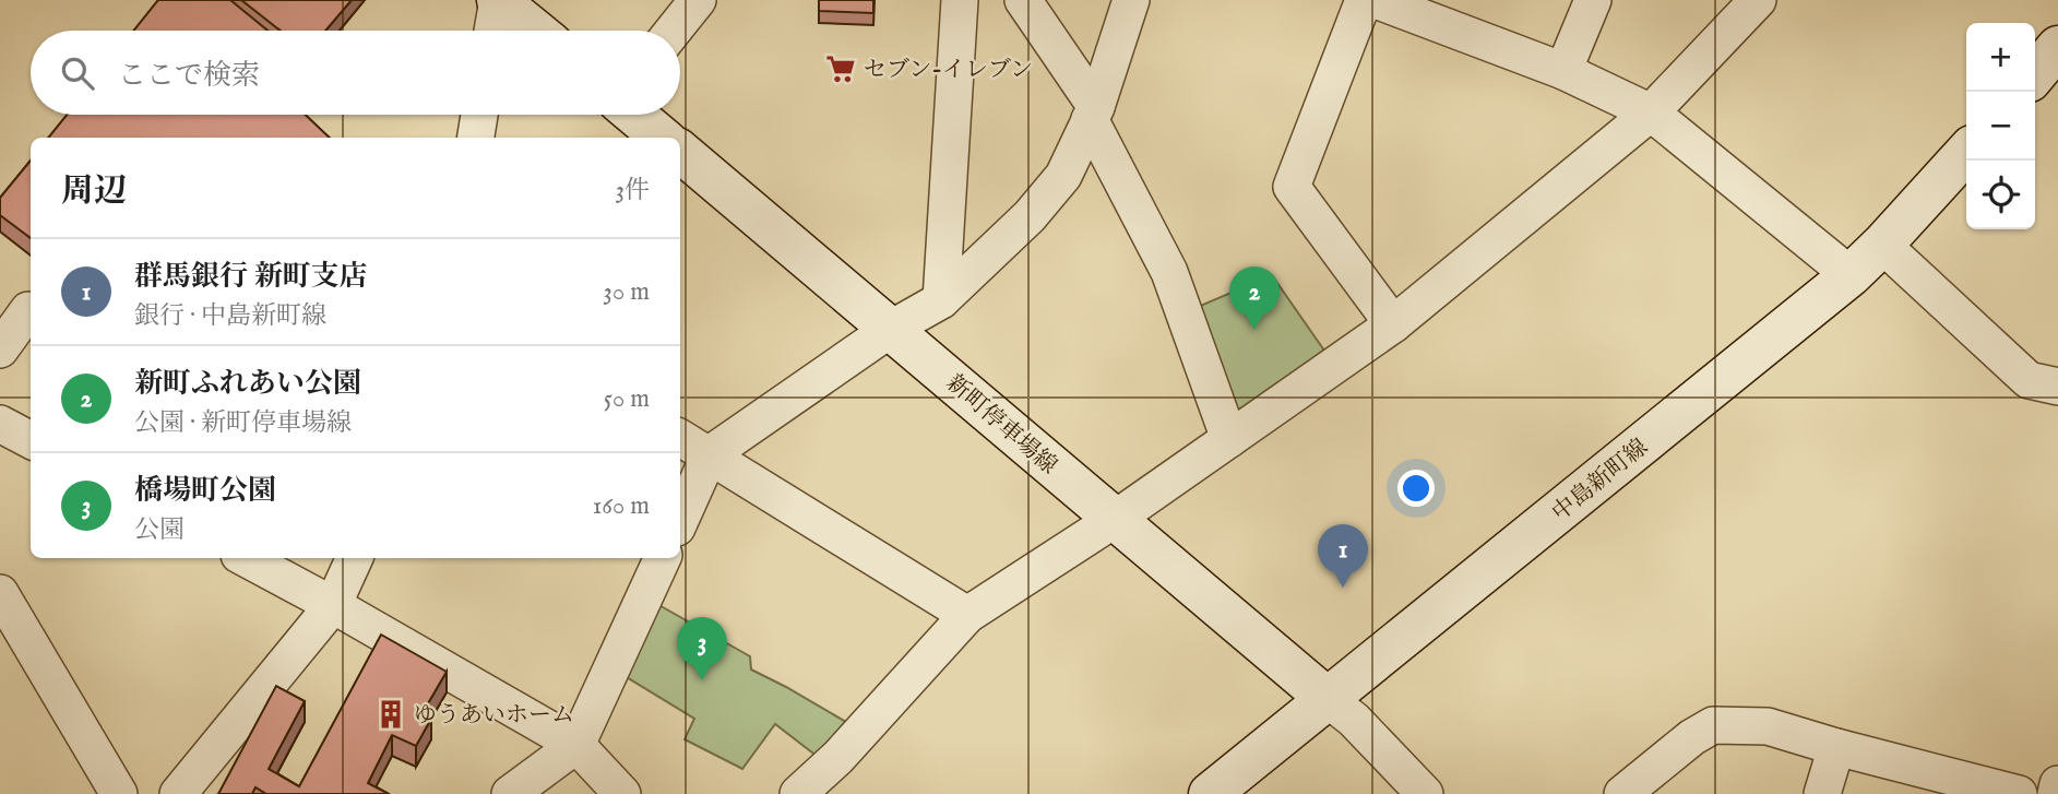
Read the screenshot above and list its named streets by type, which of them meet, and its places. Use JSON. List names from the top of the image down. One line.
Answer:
{"streets":{"main road":["新町停車場線","中島新町線"]},"crossings":[["新町停車場線","中島新町線"]],"places":{"supermarket":["セブン-イレブン"],"building":["ゆうあいホーム"]},"page":{"map_buttons":["+","−"],"search":"ここで検索","heading":["周辺","3件"],"list":[{"mark":"1","name":"群馬銀行 新町支店","note":"銀行 · 中島新町線","value":"30 m"},{"mark":"2","name":"新町ふれあい公園","note":"公園 · 新町停車場線","value":"50 m"},{"mark":"3","name":"橋場町公園","note":"公園","value":"160 m"}],"pins":["2","1","3"]}}
